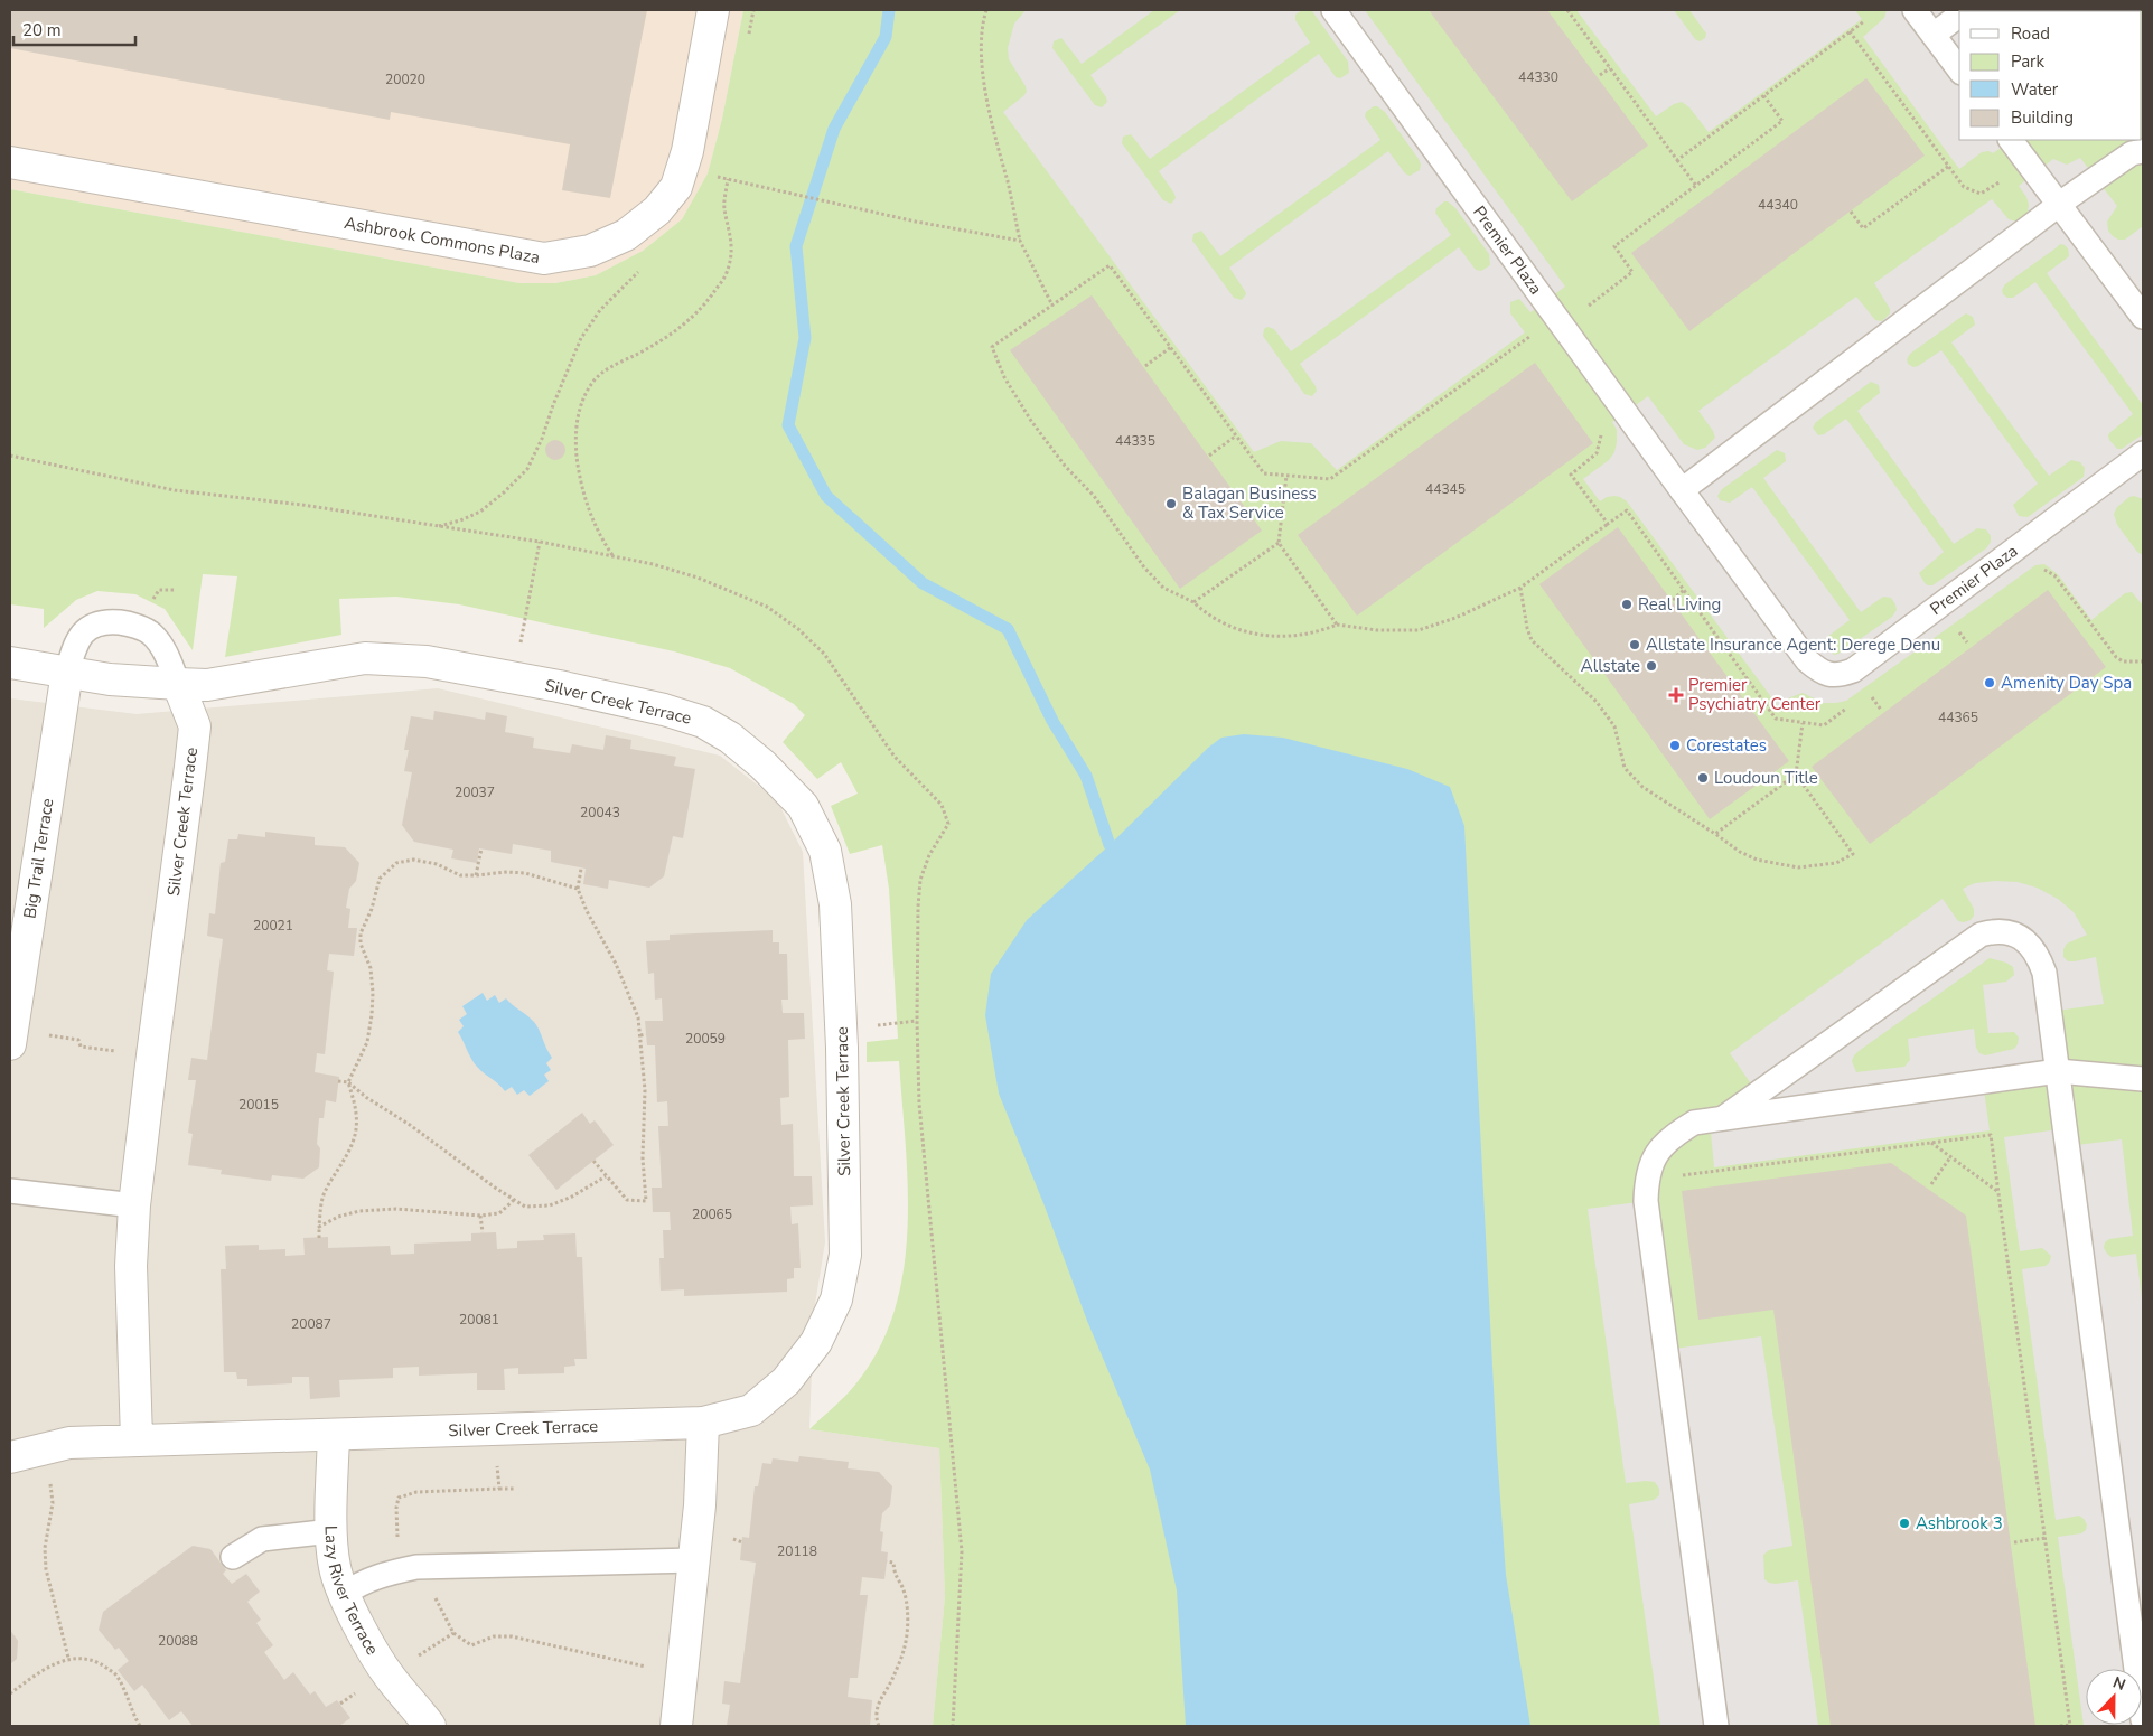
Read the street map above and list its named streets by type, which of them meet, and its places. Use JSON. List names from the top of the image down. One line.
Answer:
{"streets":{"street":["Ashbrook Commons Plaza","Silver Creek Terrace","Big Trail Terrace","Lazy River Terrace"],"lane":["Premier Plaza"]},"crossings":[["Silver Creek Terrace","Lazy River Terrace"]],"places":{"other":["Balagan Business & Tax Service","Real Living","Allstate Insurance Agent: Derege Denu","Allstate","Amenity Day Spa","Corestates","Loudoun Title","Ashbrook 3"],"health":["Premier Psychiatry Center"]},"house_numbers":["44330","20020","44340","44335","44345","44365","20037","20043","20021","20059","20015","20065","20081","20087","20118","20088"],"legend":["Road","Park","Water","Building"],"scale_bar":"20 m","north":"top"}
